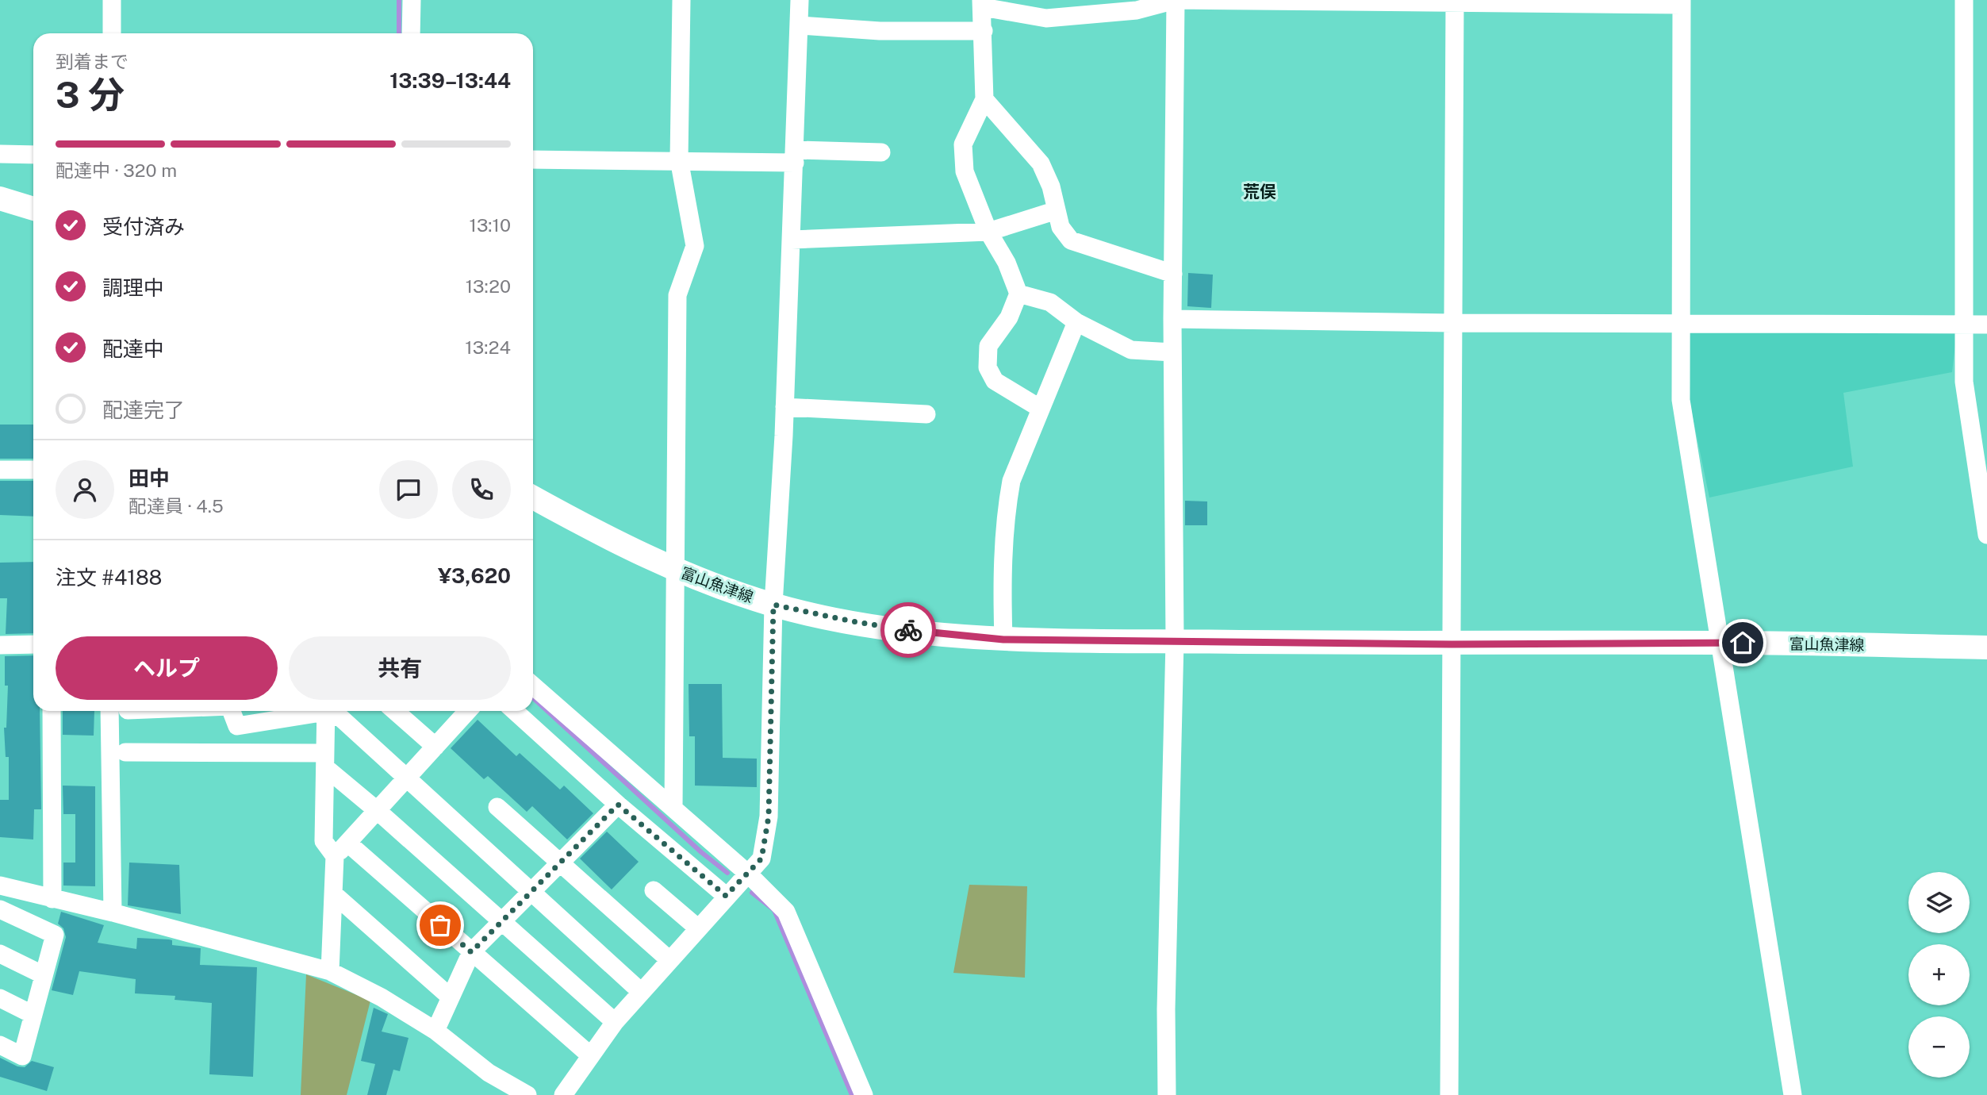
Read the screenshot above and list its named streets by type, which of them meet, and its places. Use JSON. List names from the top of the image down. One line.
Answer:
{"streets":{"main road":["富山魚津線"]},"districts":["荒俣"],"page":{"heading":["3 分","到着まで","13:39–13:44"],"panel":["田中","配達員 · 4.5","注文 #4188","¥3,620"],"bar":"配達中 · 320 m","list":[["受付済み","13:10"],["調理中","13:20"],["配達中","13:24"],"配達完了"],"buttons":["ヘルプ","共有"],"map_buttons":["+","−"]}}
